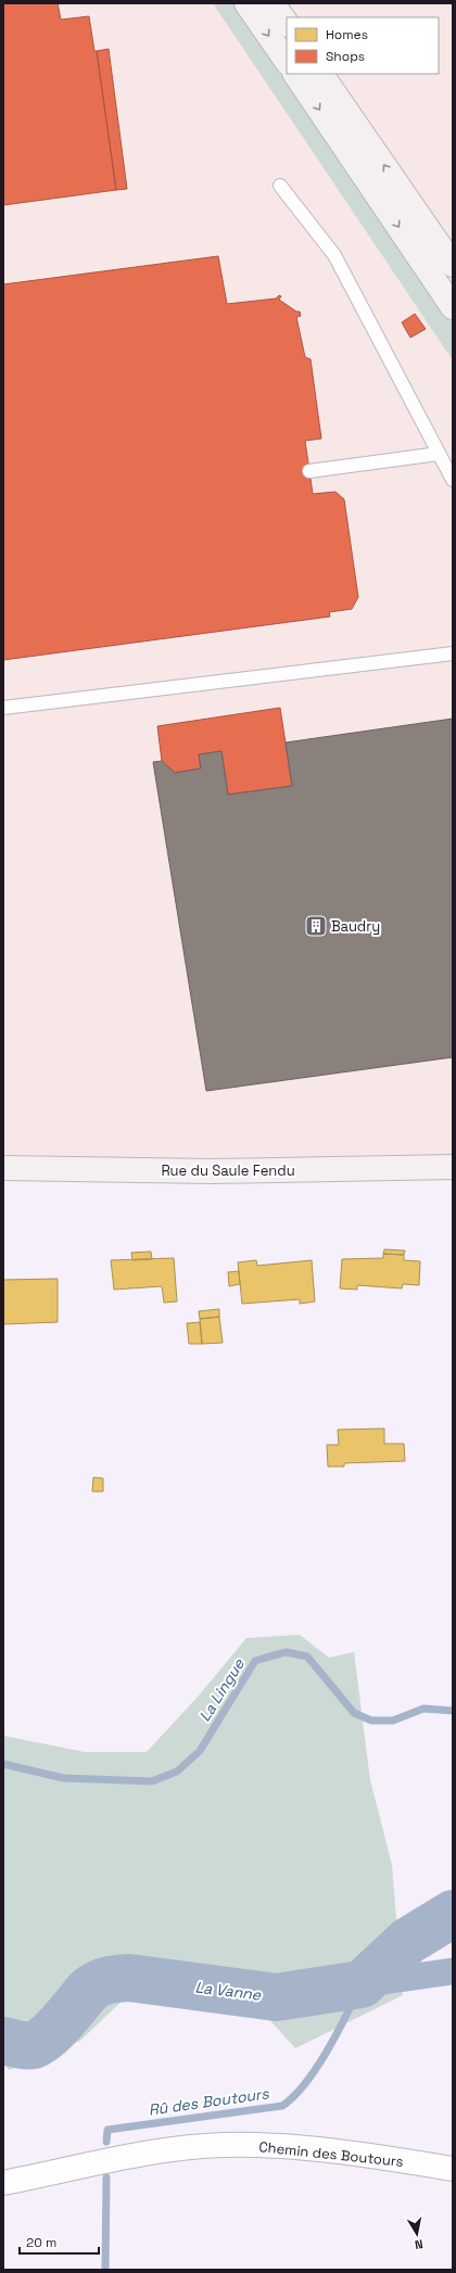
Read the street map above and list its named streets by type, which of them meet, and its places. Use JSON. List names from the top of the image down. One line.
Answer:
{"streets":{"main road":["Rue du Saule Fendu"],"street":["Chemin des Boutours"]},"water":["La Lingue","La Vanne","Rû des Boutours"],"places":{"building":["Baudry"]},"legend":["Homes","Shops"],"scale_bar":"20 m","north":"bottom"}
